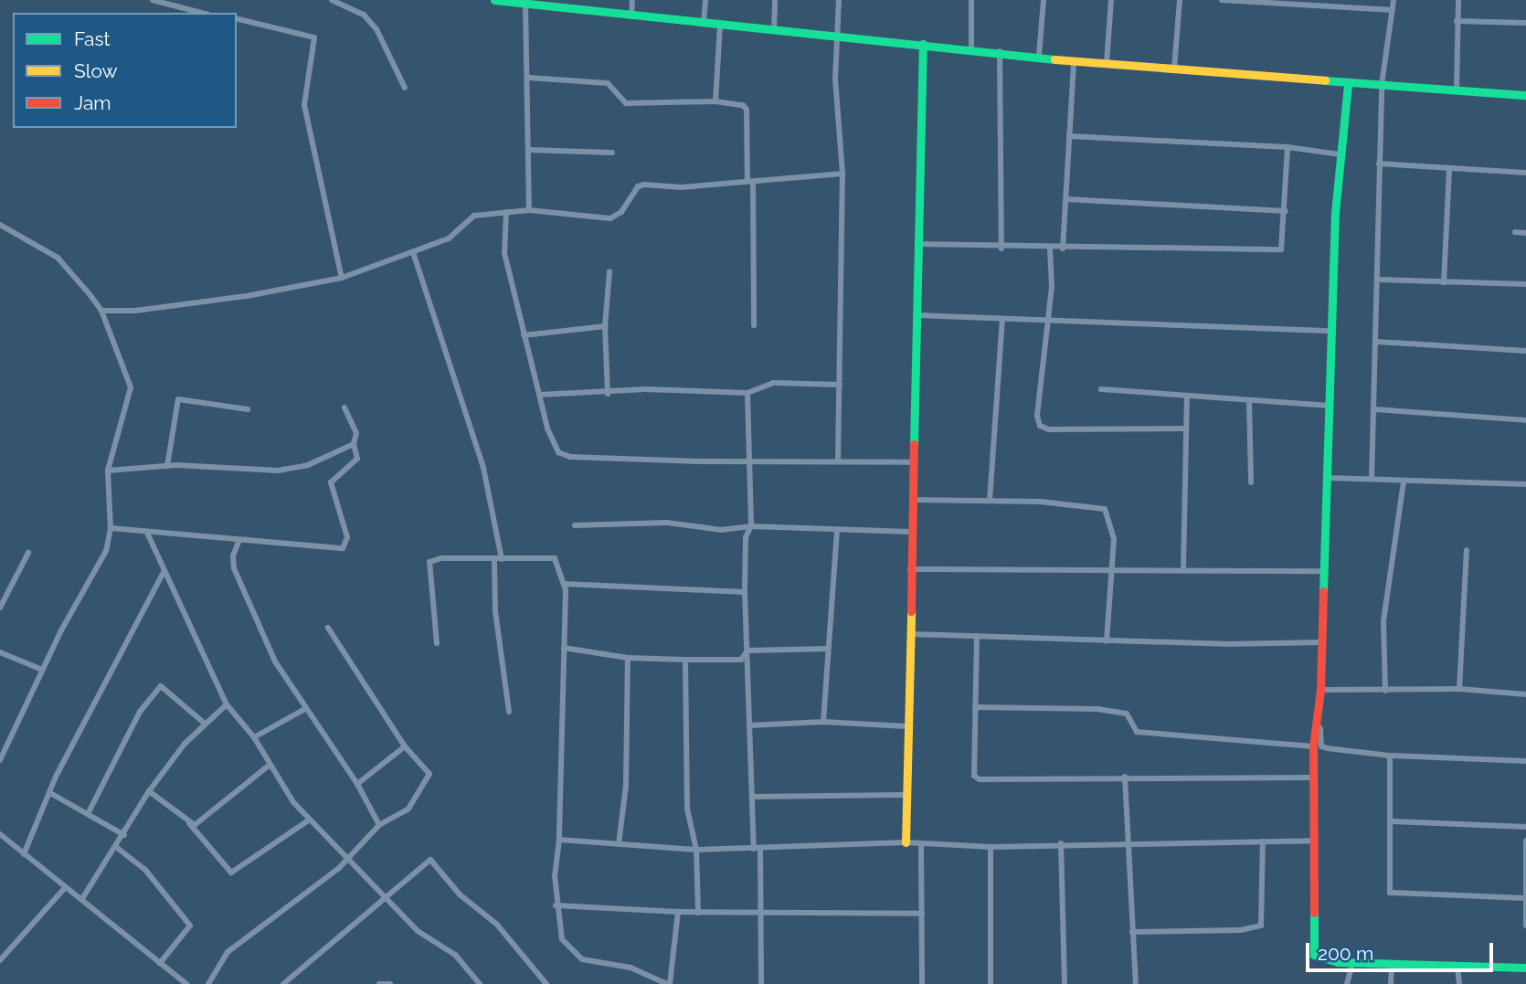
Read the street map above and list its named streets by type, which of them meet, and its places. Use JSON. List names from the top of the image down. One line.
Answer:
{"legend":["Fast","Slow","Jam"],"scale_bar":"200 m"}
